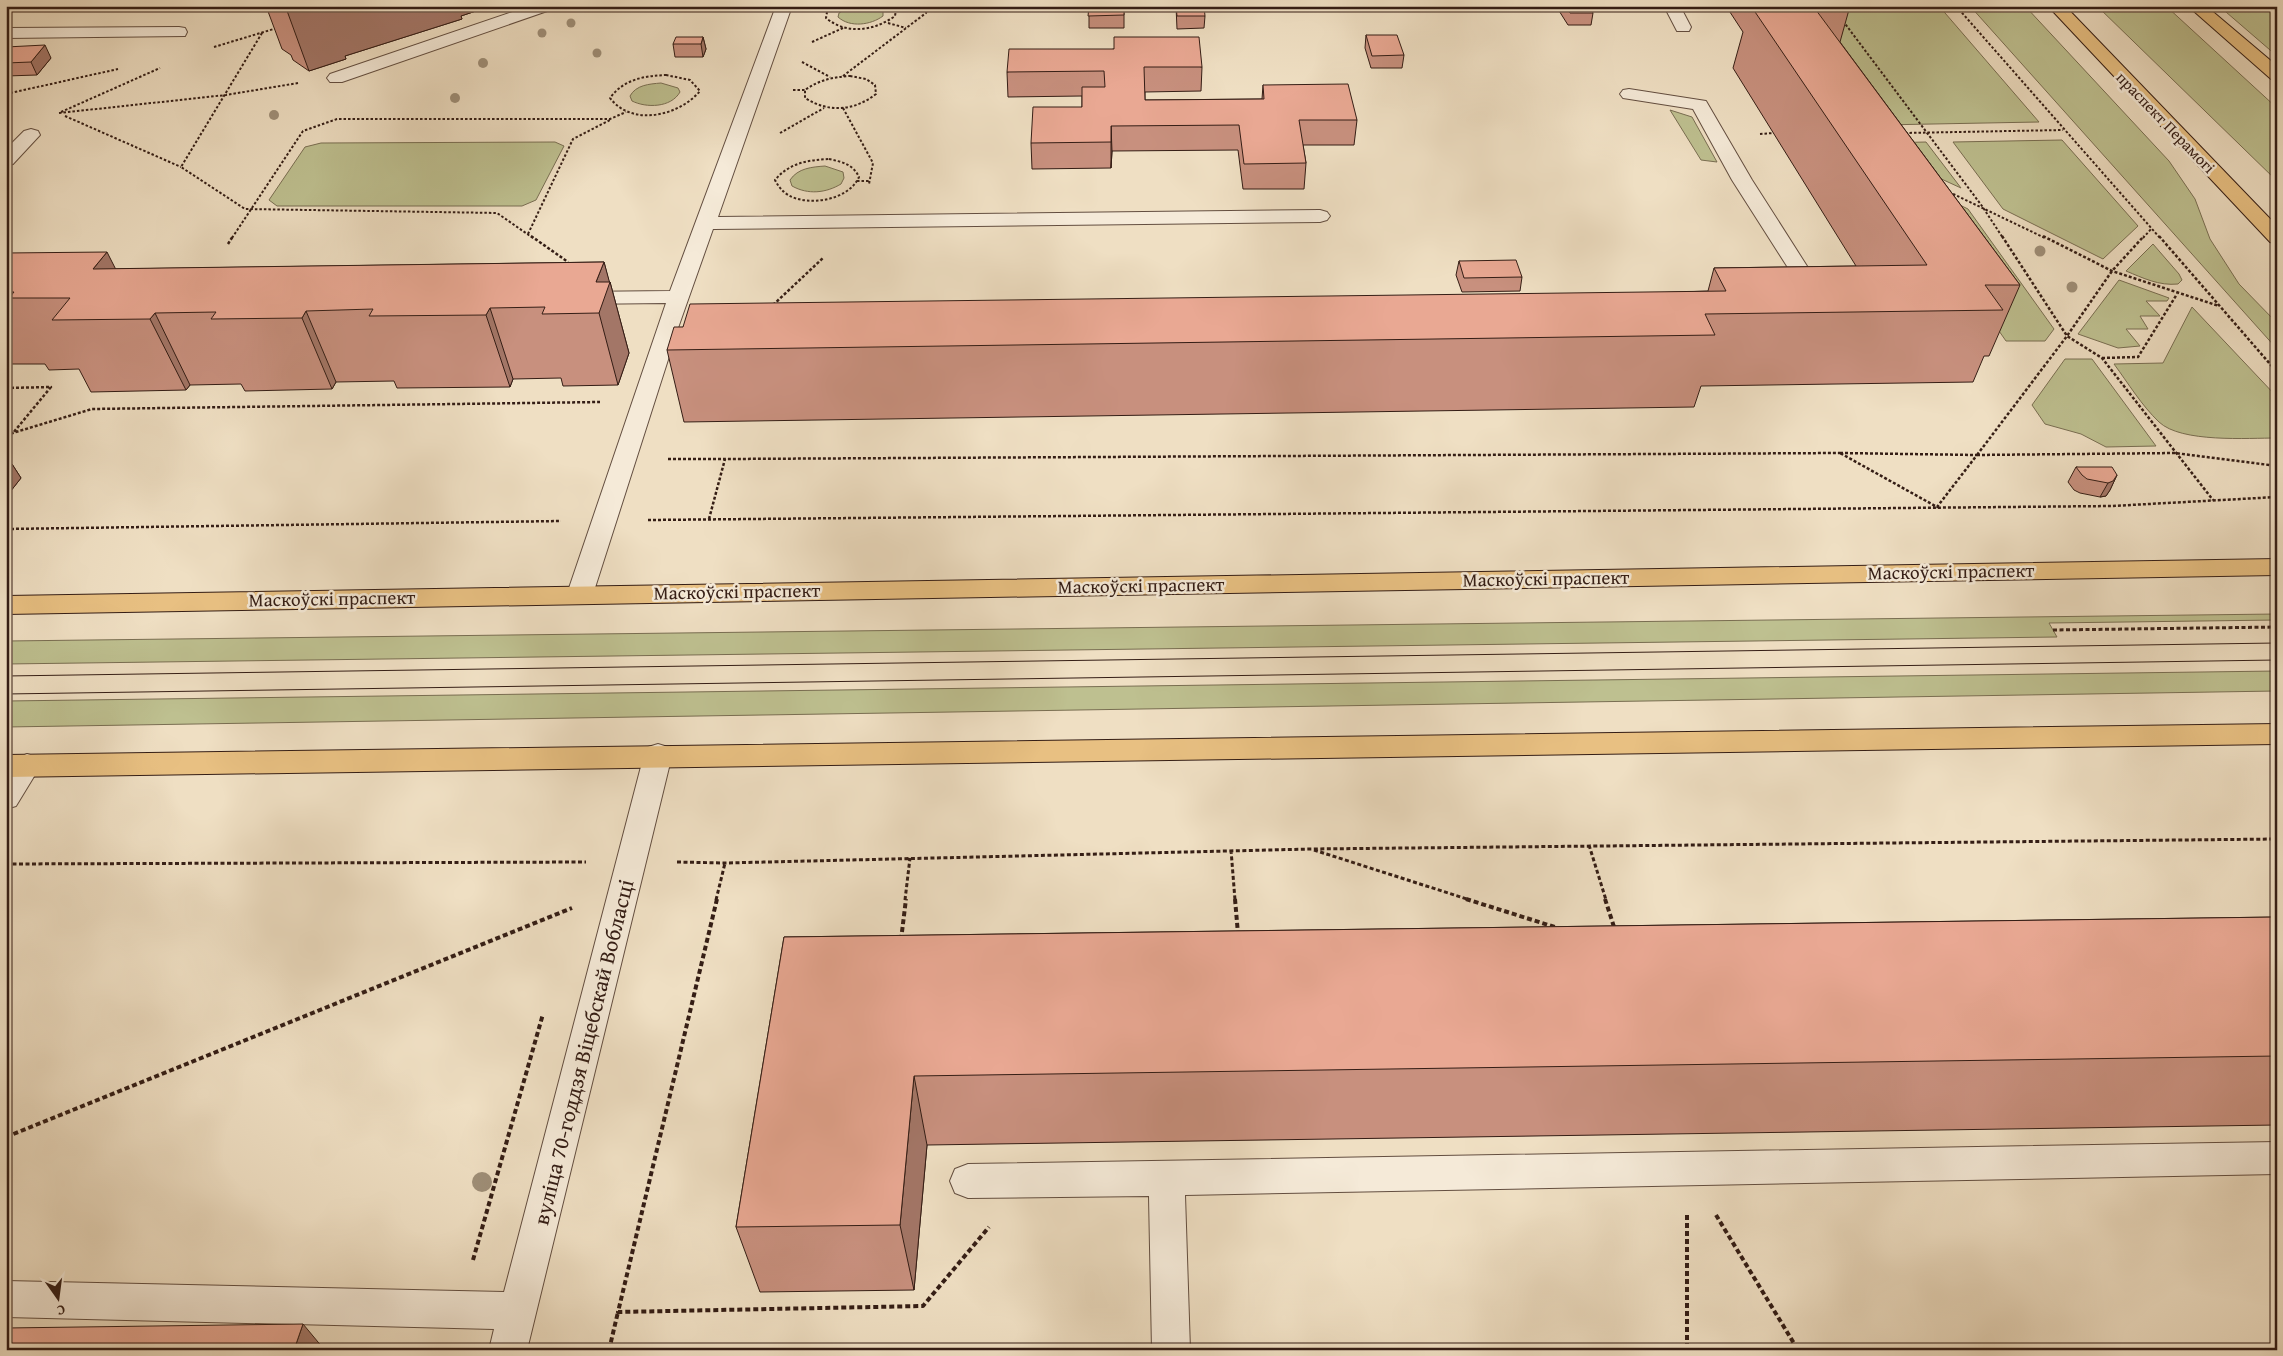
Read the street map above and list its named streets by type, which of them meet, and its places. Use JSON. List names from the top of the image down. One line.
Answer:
{"streets":{"main road":["праспект Перамогі","Маскоўскі праспект"],"street":["вуліца 70-годдзя Віцебскай Вобласці"]},"north":"bottom"}
